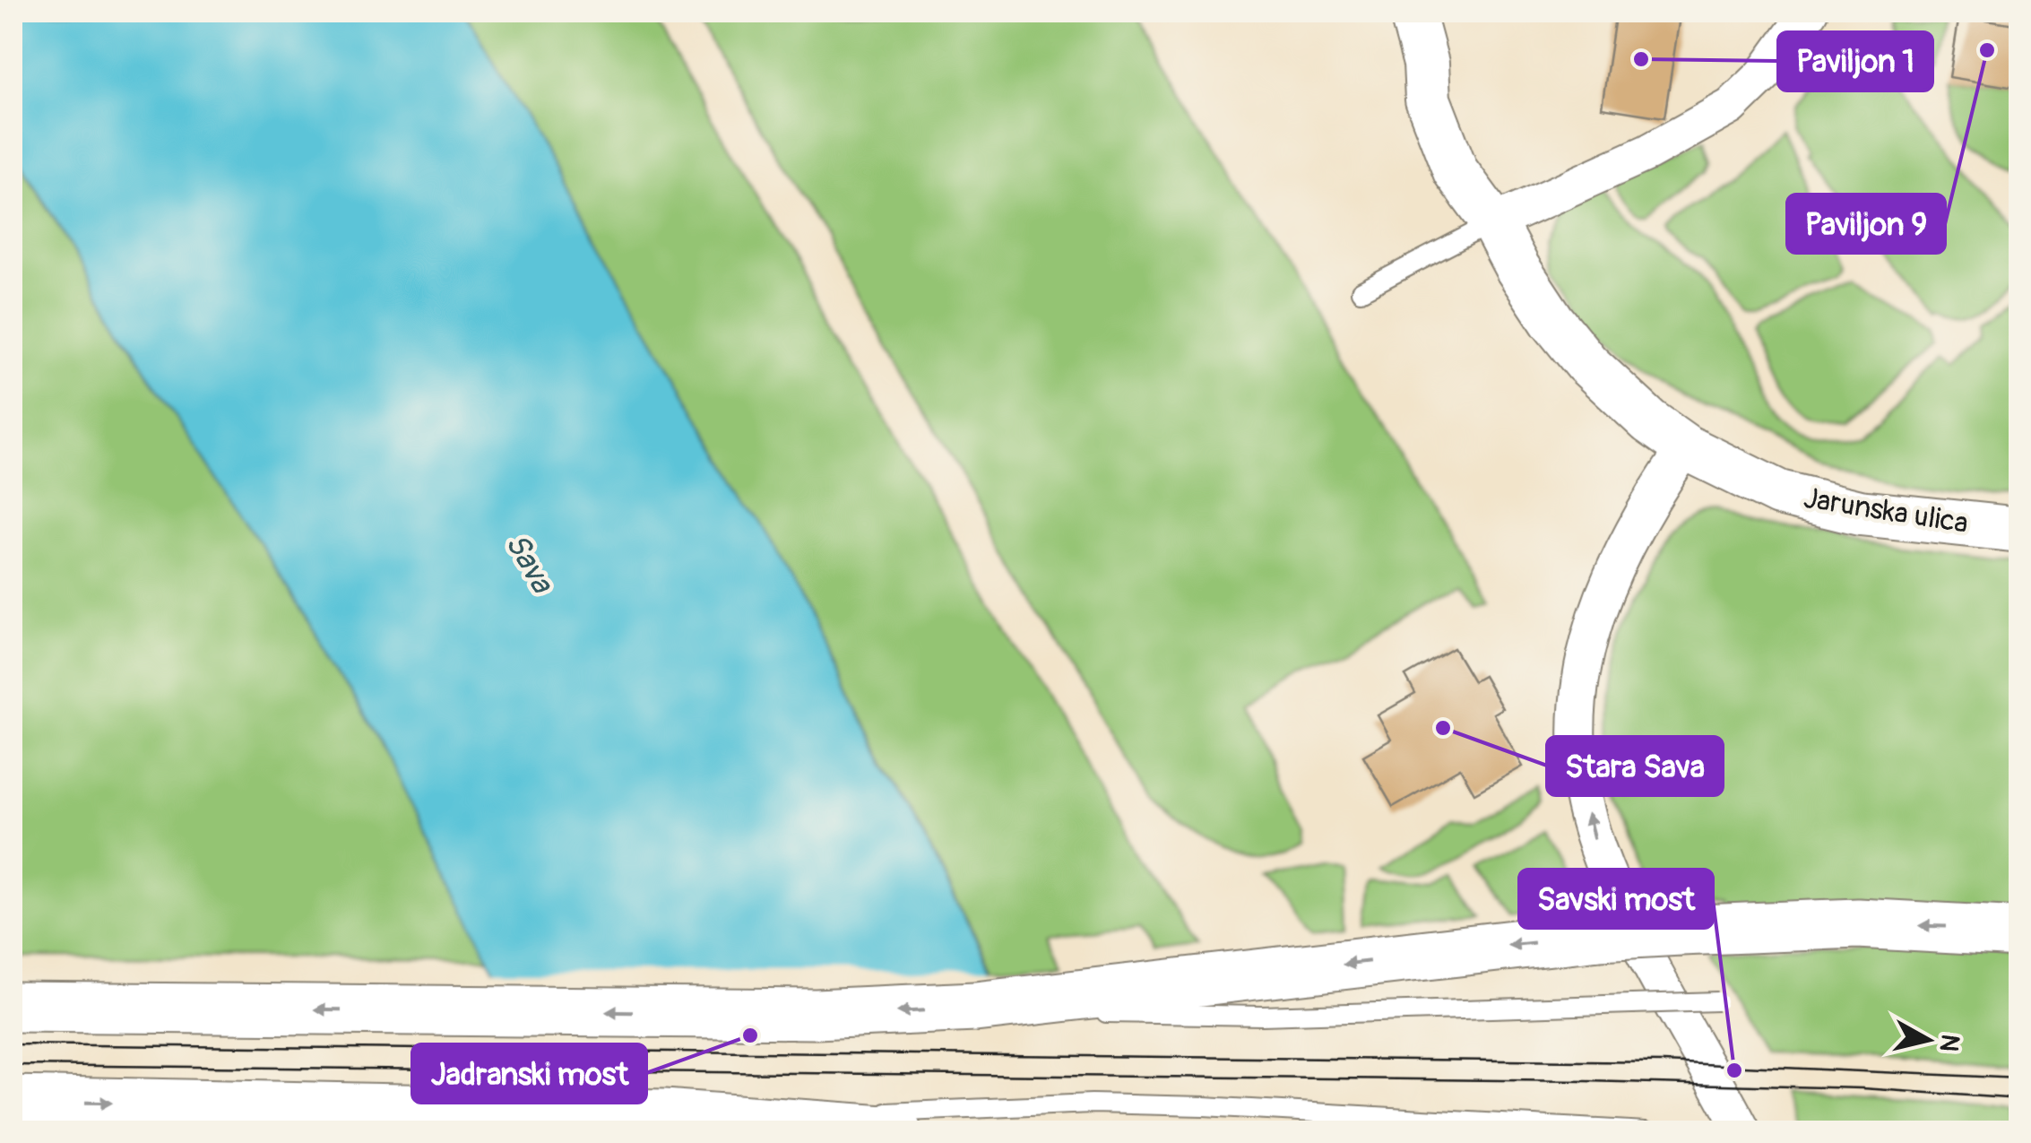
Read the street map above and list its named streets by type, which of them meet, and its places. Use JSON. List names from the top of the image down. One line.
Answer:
{"streets":{"street":["Jarunska ulica"]},"water":["Sava"],"places":["Paviljon 9","Paviljon 1","Stara Sava","Jadranski most","Savski most"],"north":"right"}
